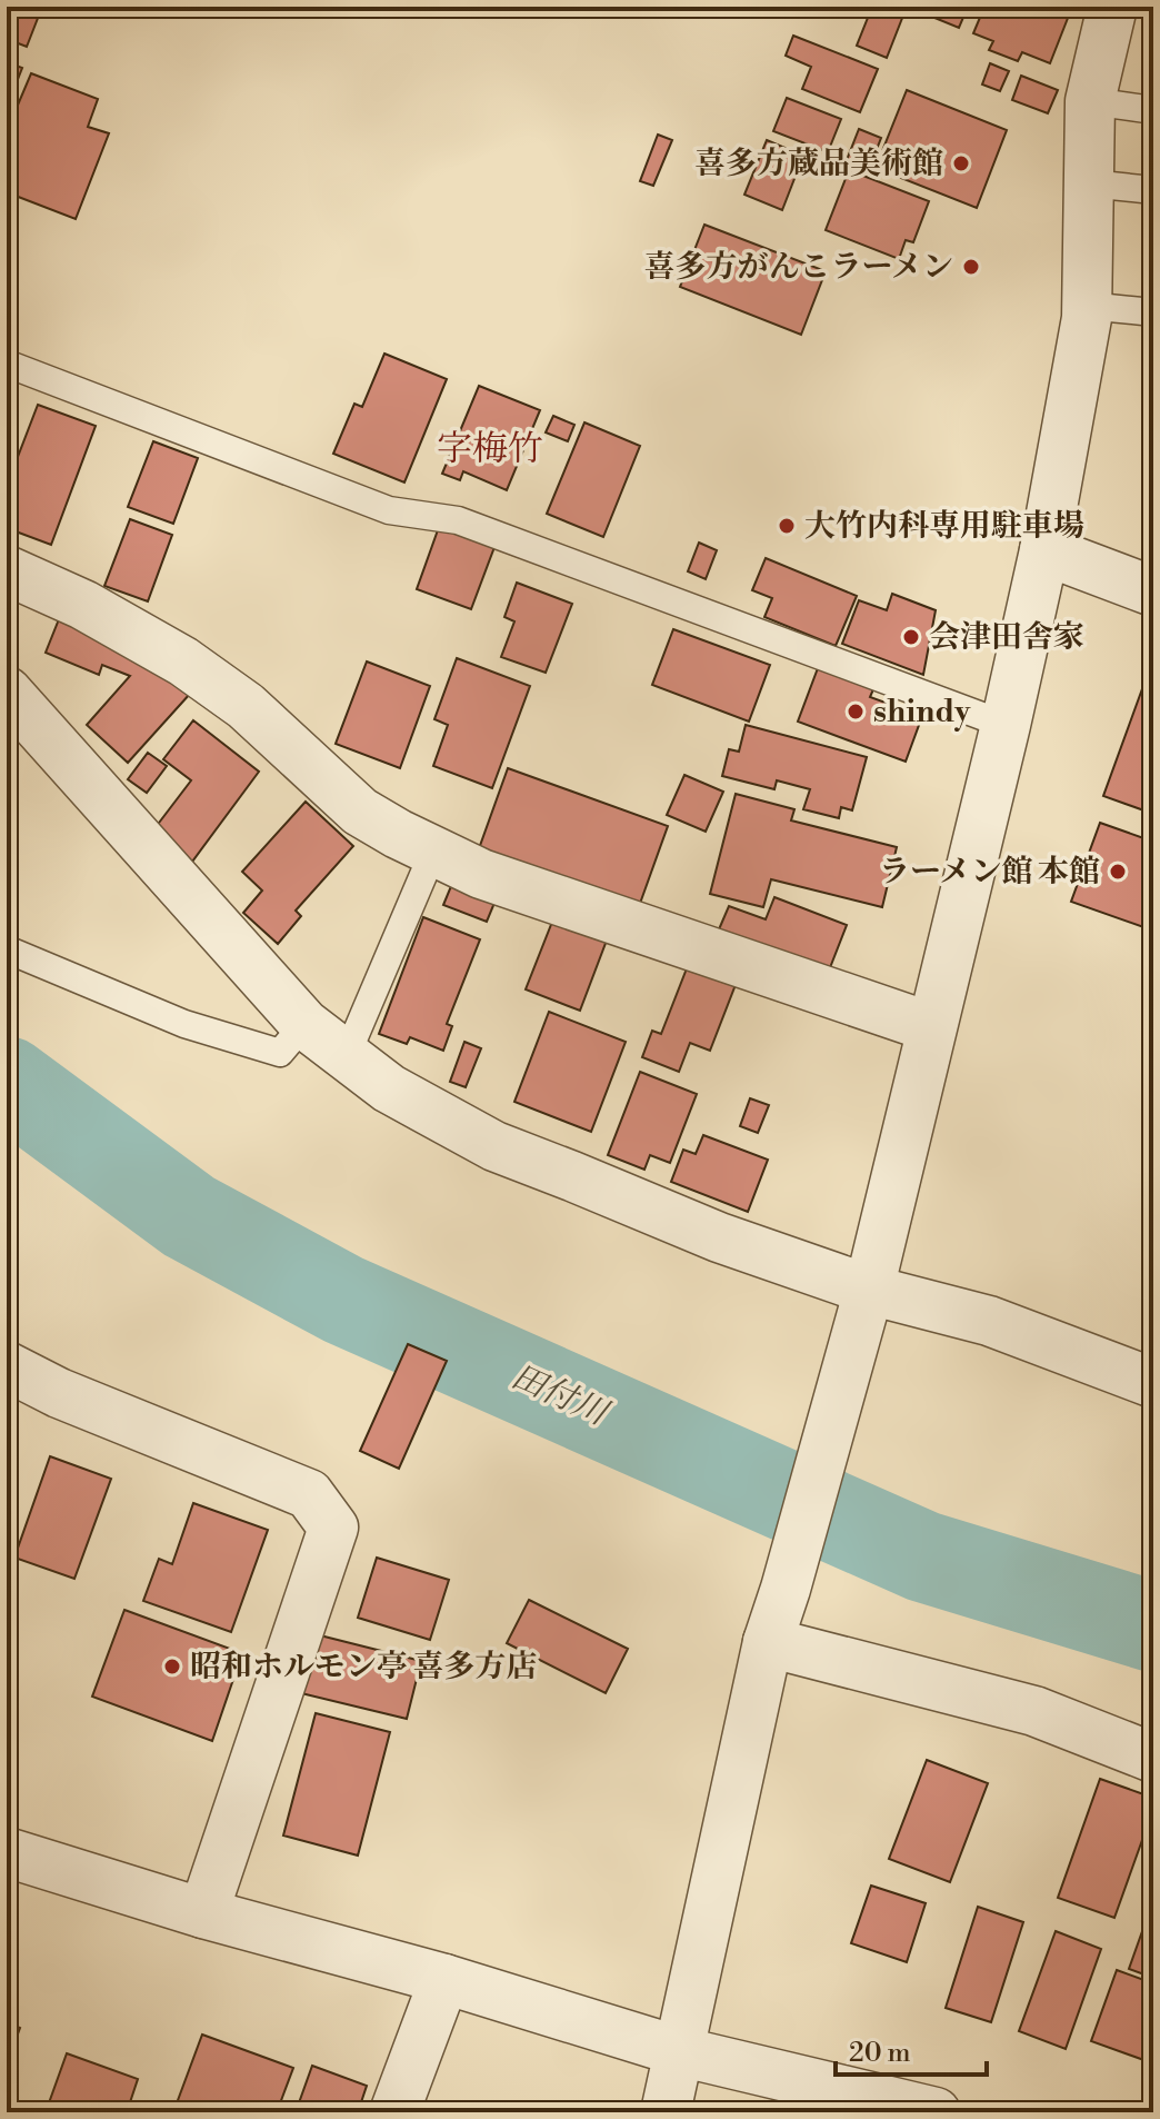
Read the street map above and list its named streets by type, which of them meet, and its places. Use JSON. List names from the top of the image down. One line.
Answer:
{"districts":["字梅竹"],"water":["田付川"],"places":["喜多方蔵品美術館","喜多方がんこラーメン","大竹内科専用駐車場","会津田舎家","shindy","ラーメン館 本館","昭和ホルモン亭 喜多方店"],"scale_bar":"20 m"}
